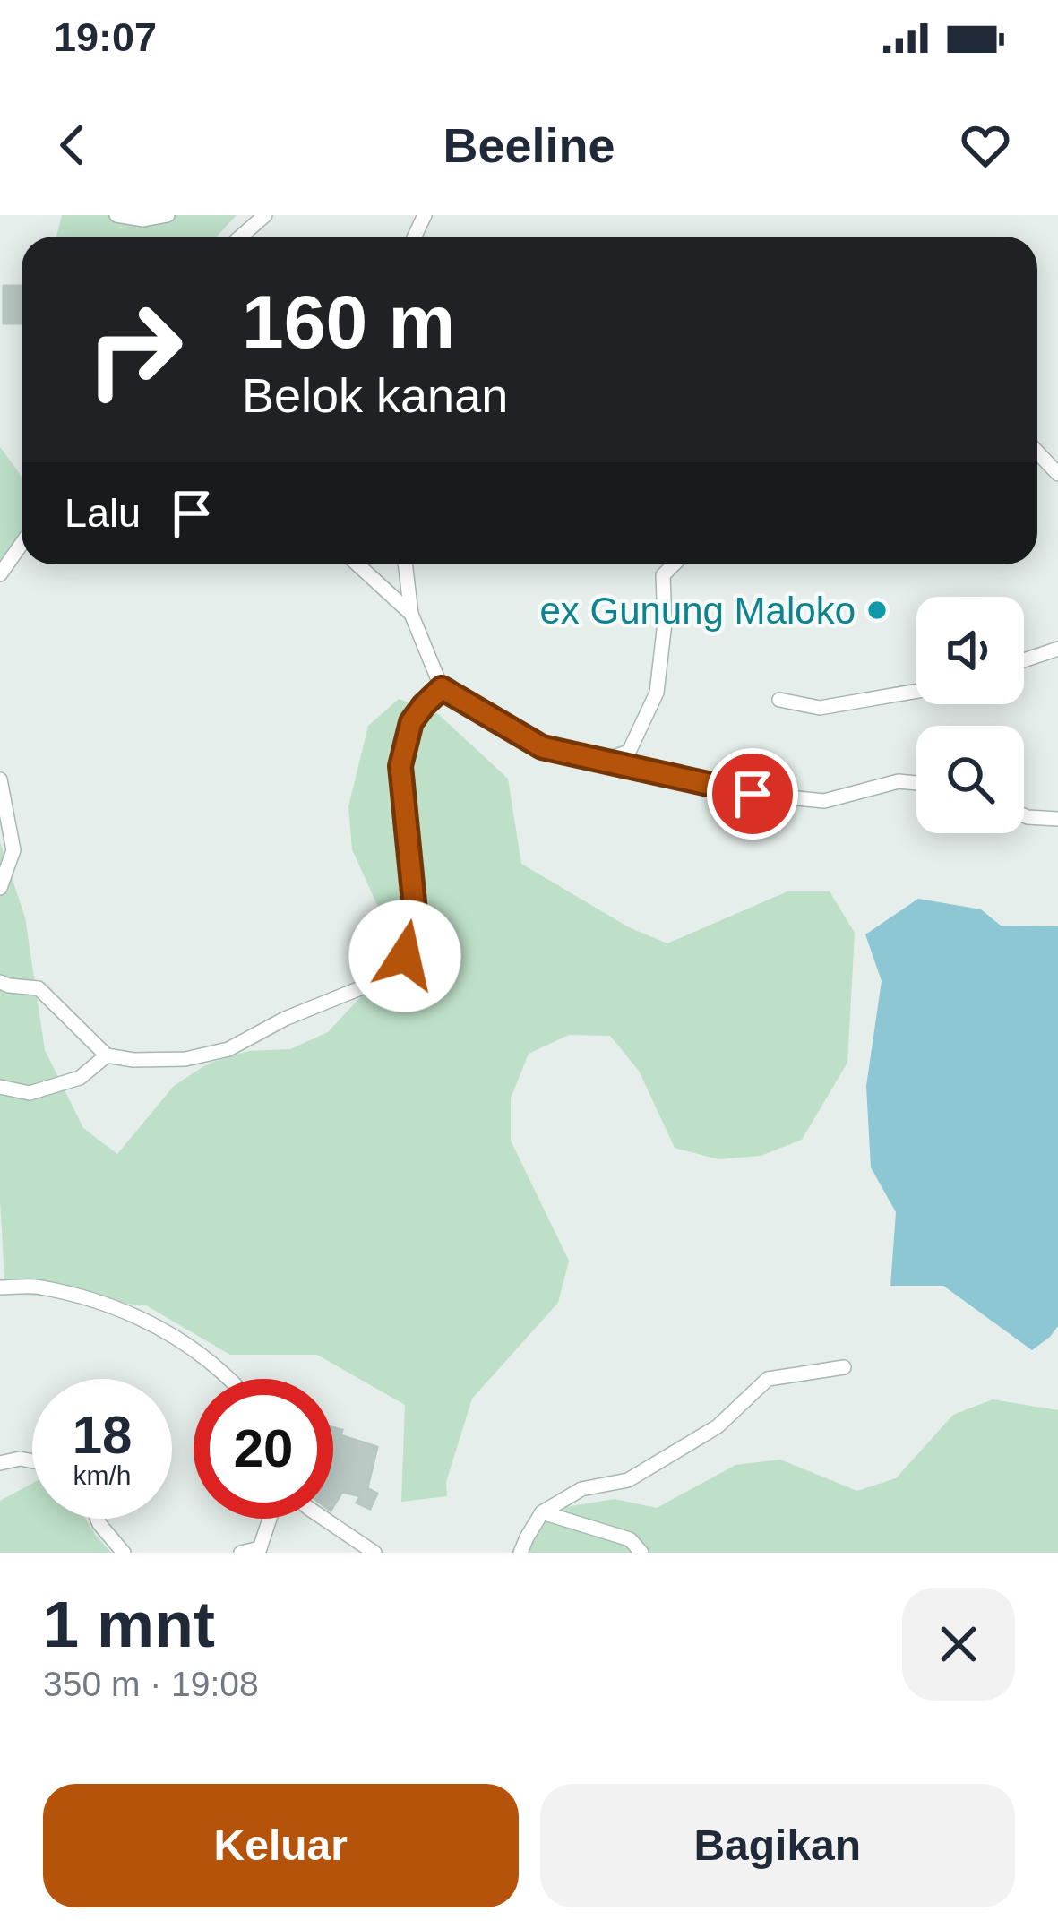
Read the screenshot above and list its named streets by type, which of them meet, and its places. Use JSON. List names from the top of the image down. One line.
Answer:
{"places":["ex Gunung Maloko"],"page":{"status":"19:07","header":"Beeline","turn":["160 m","Belok kanan"],"then":"Lalu","speed":"18 km/h","limit":"20","heading":["1 mnt","350 m · 19:08"],"buttons":["Keluar","Bagikan"]}}
